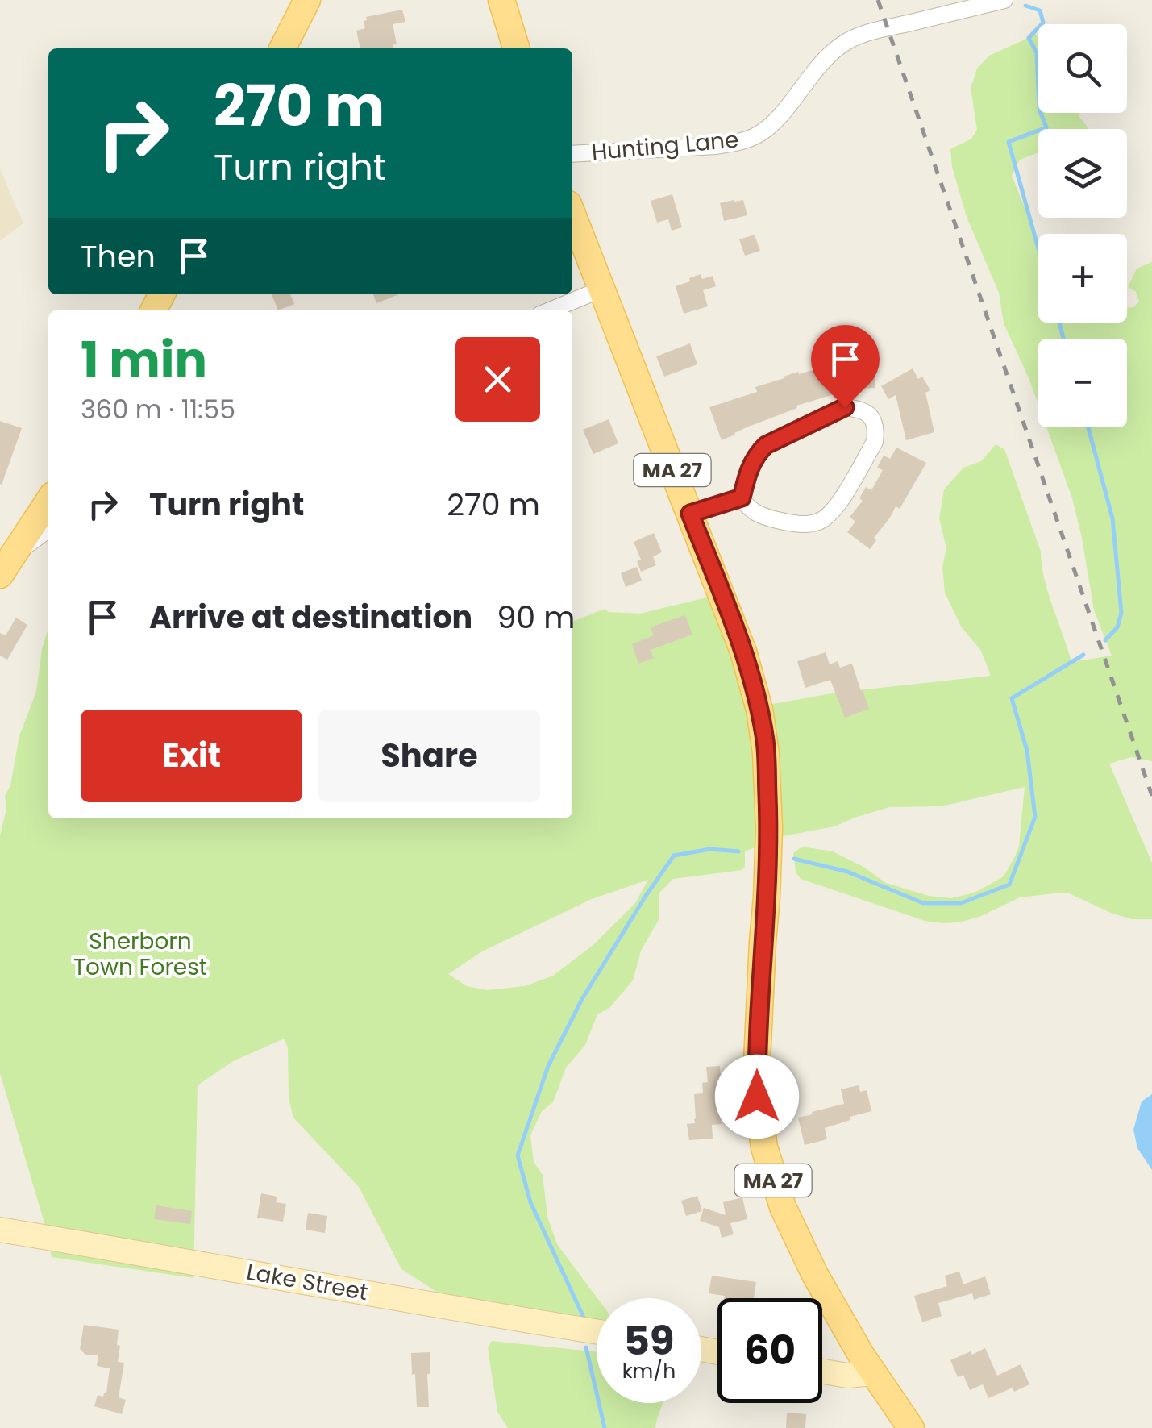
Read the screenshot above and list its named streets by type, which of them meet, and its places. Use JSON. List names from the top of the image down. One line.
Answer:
{"streets":{"main road":["MA 27"],"street":["Hunting Lane","Lake Street"]},"parks":["Sherborn Town Forest"],"page":{"map_buttons":["+","−"],"turn":["270 m","Turn right"],"then":"Then","heading":["1 min","360 m · 11:55"],"list":[{"name":"Turn right","value":"270 m"},{"name":"Arrive at destination","value":"90 m"}],"buttons":["Exit","Share"],"speed":"59 km/h","limit":"60"}}
